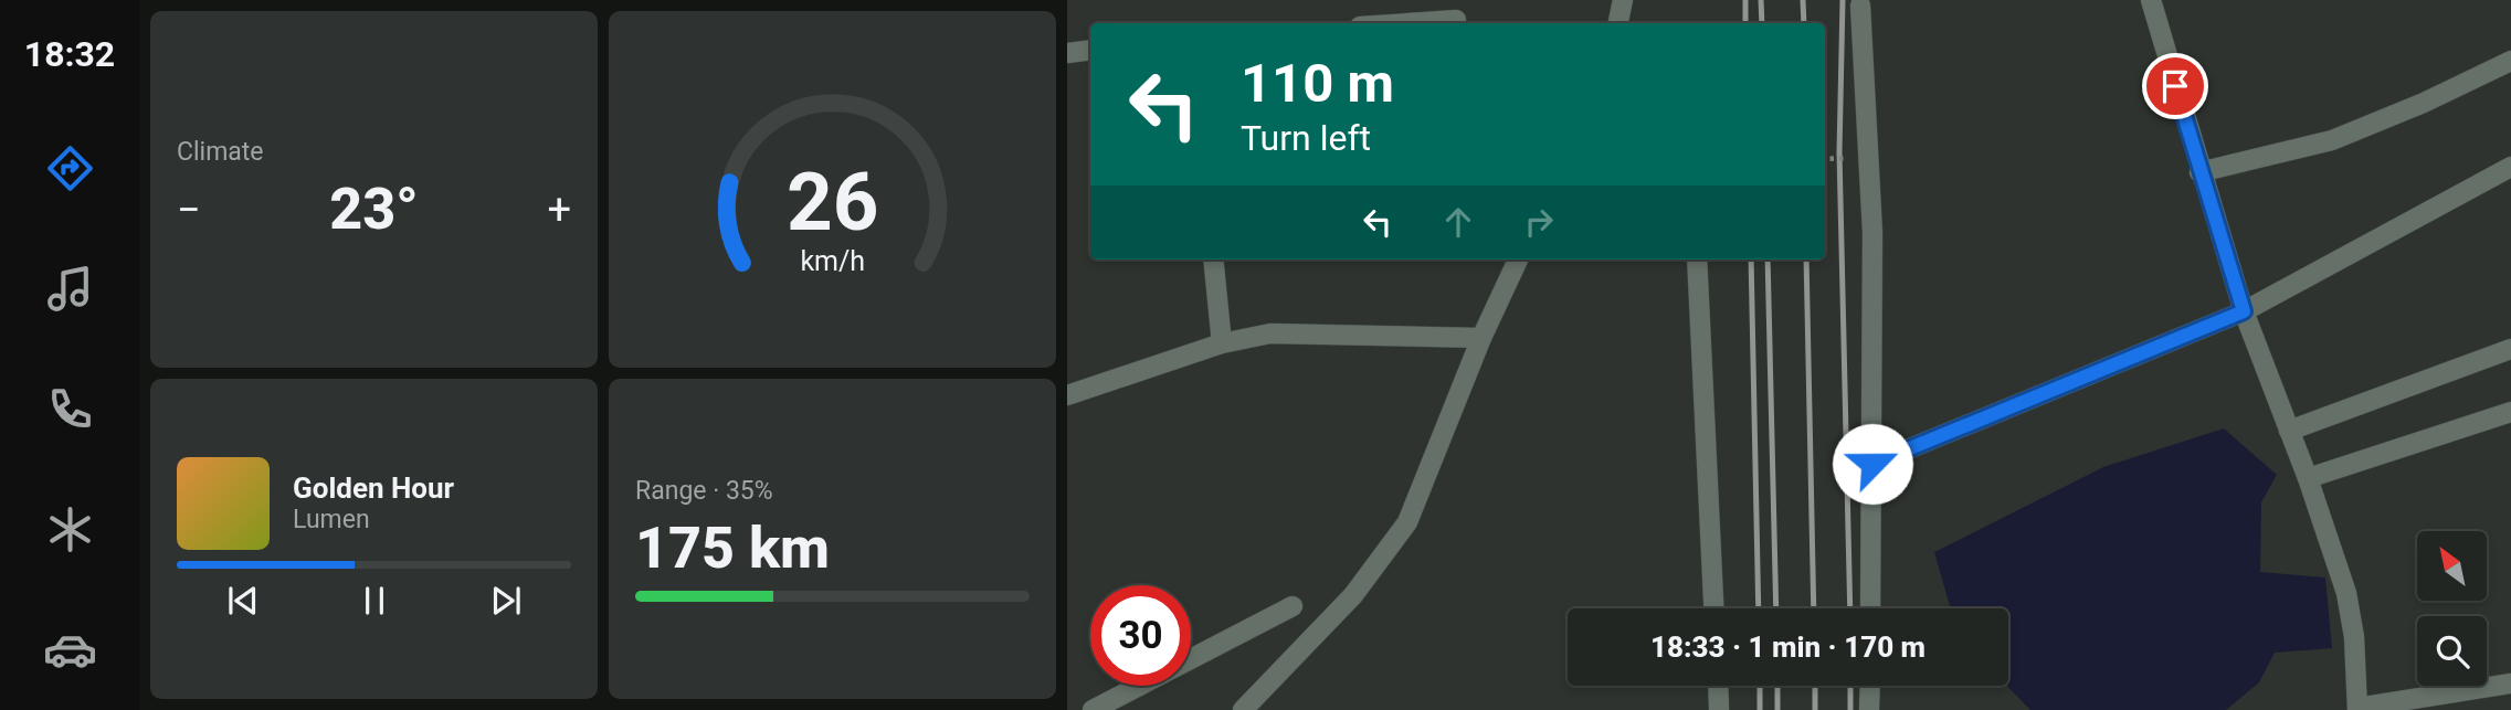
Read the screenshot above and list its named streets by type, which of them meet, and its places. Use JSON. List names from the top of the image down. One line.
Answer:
{"north":"top left","page":{"tabs":"18:32","tile":["Climate",["Range · 35%","175 km"]],"turn":["110 m","Turn left"],"heat":["−","23°","+"],"song":["Golden Hour","Lumen"],"limit":"30","trip":"18:33 · 1 min · 170 m","gauge":["26","km/h"]}}
